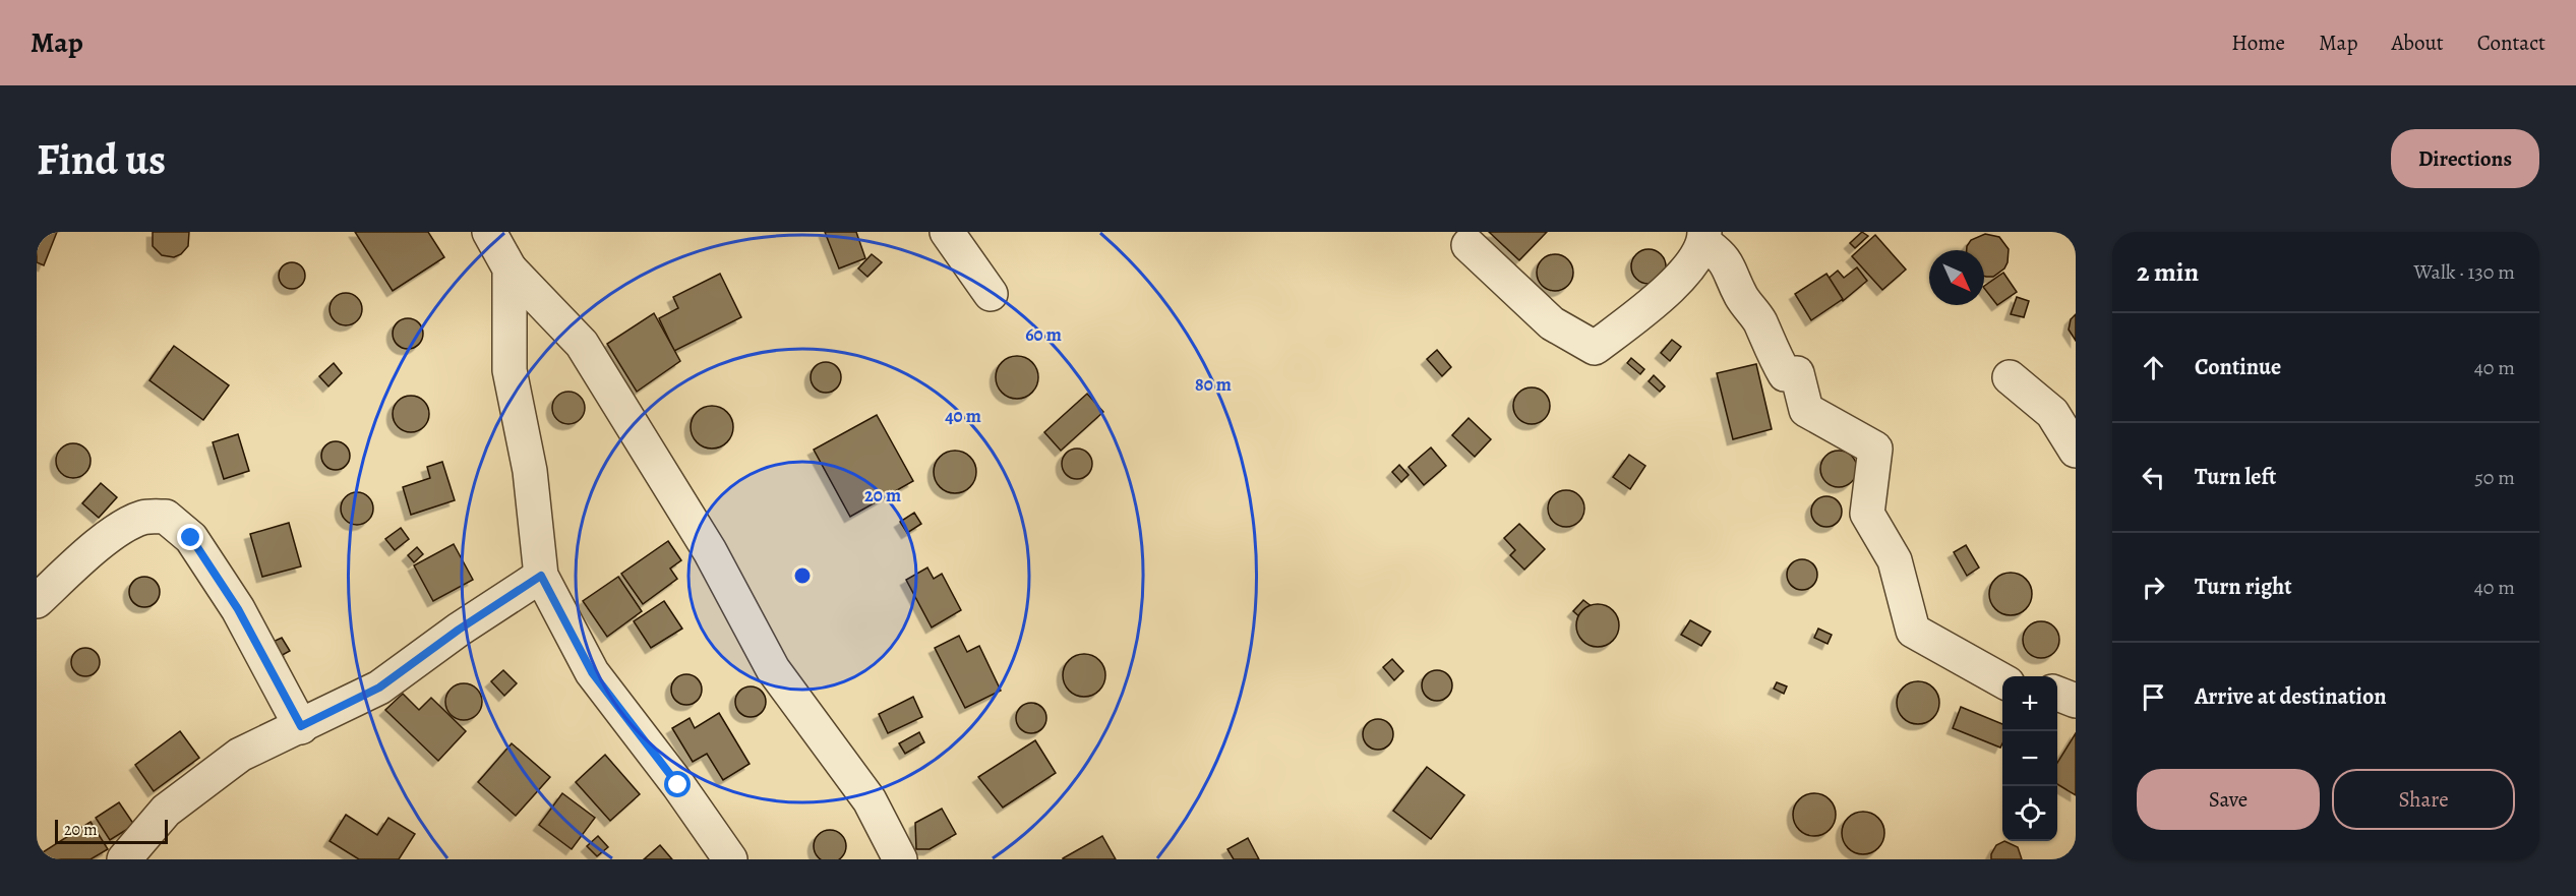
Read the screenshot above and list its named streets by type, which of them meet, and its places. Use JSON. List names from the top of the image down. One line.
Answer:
{"scale_bar":"20 m","north":"bottom right","page":{"header":"Map","nav":["Home","Map","About","Contact"],"buttons":["Directions",["Save","Share"]],"title":"Find us","heading":["2 min","Walk · 130 m"],"list":[["Continue","40 m"],["Turn left","50 m"],["Turn right","40 m"],"Arrive at destination"],"map_buttons":["+","−"],"scale":"20 m"},"rings":["60 m","80 m","40 m","20 m"]}
